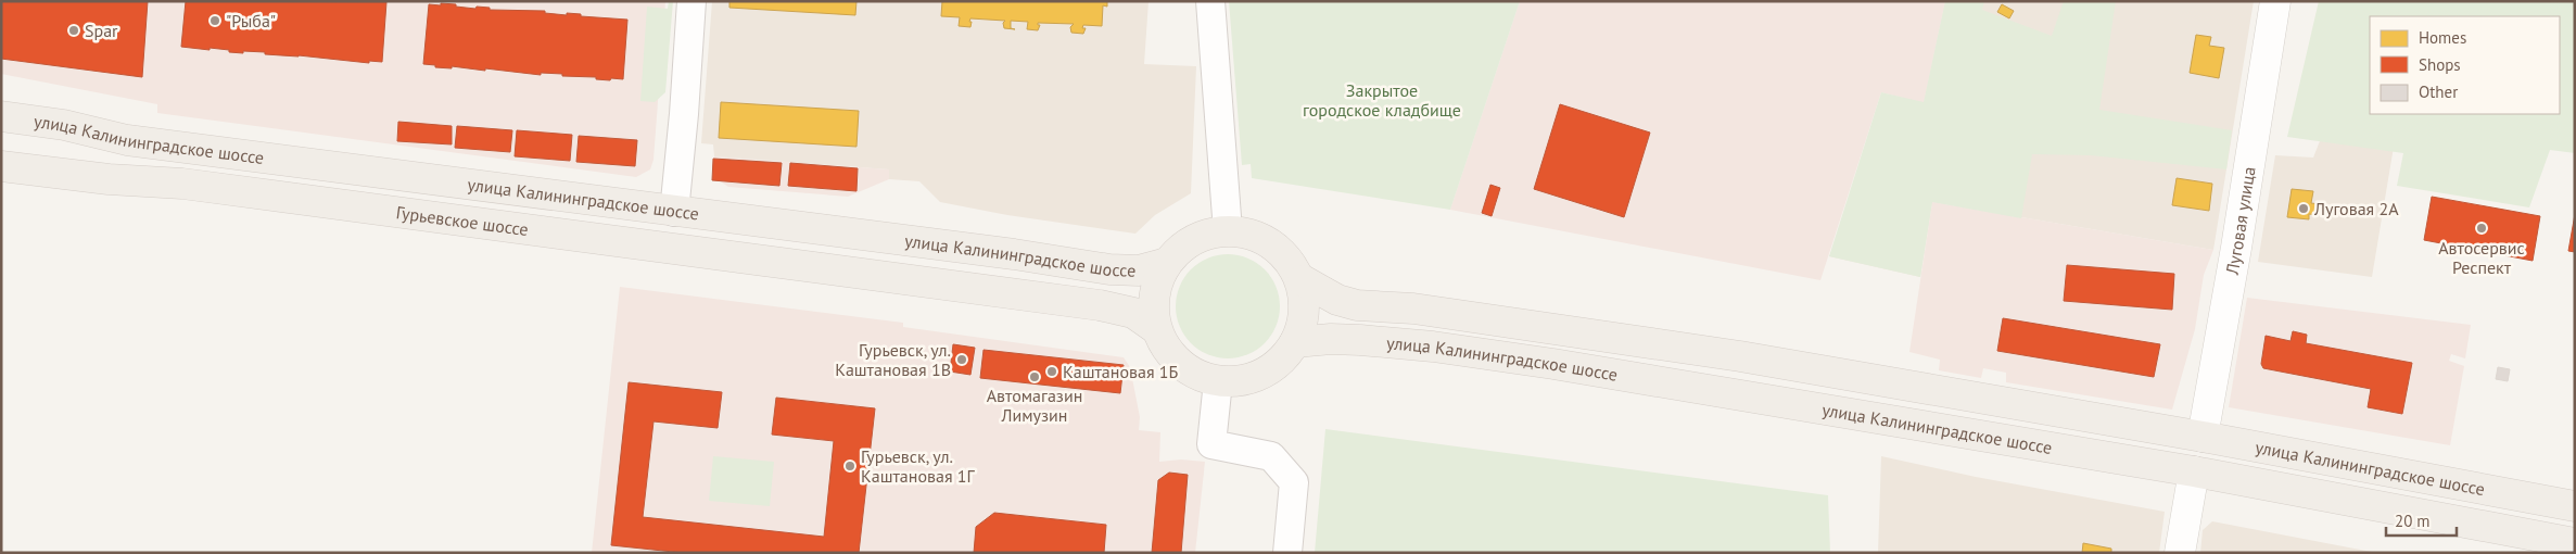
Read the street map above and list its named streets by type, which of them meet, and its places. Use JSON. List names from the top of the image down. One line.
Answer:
{"streets":{"main road":["улица Калининградское шоссе","Гурьевское шоссе"],"street":["Луговая улица"]},"crossings":[["улица Калининградское шоссе","Луговая улица"],["улица Калининградское шоссе","Гурьевское шоссе"]],"parks":["Закрытое городское кладбище"],"places":["\"Рыба\"","Spar","Луговая 2А","Автосервис Респект","Гурьевск, ул. Каштановая 1В","Каштановая 1Б","Автомагазин Лимузин","Гурьевск, ул. Каштановая 1Г"],"legend":["Homes","Shops","Other"],"scale_bar":"20 m"}
